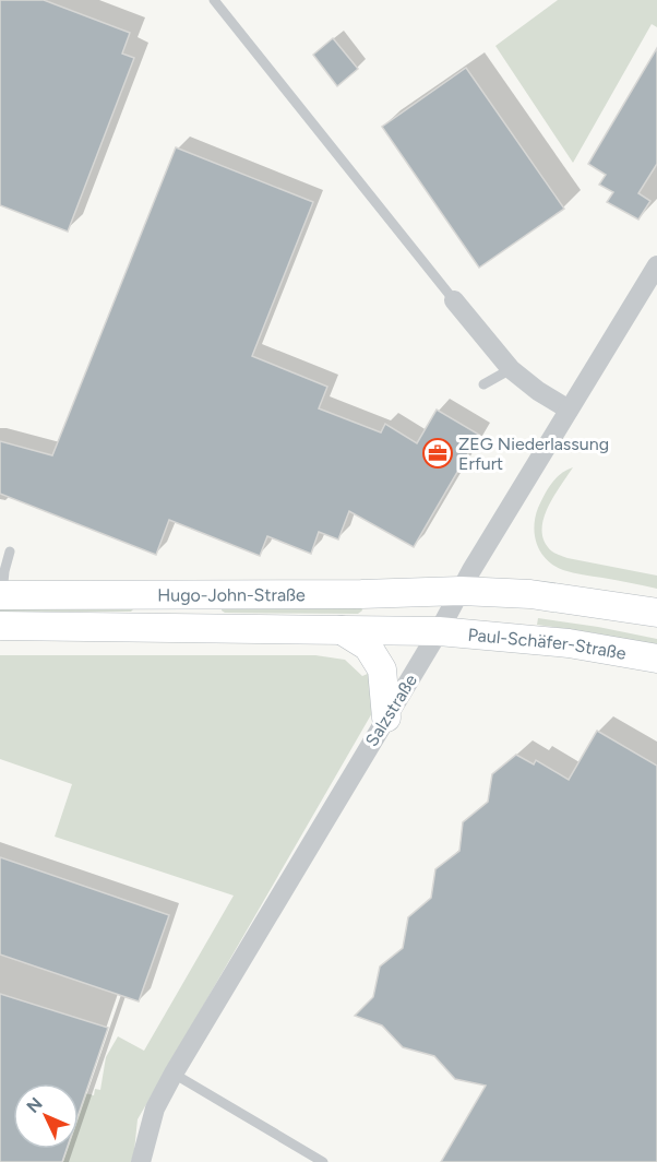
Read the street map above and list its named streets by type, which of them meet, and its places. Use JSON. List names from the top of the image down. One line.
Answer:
{"streets":{"main road":["Hugo-John-Straße","Paul-Schäfer-Straße"],"street":["Salzstraße"]},"crossings":[["Hugo-John-Straße","Paul-Schäfer-Straße"],["Hugo-John-Straße","Salzstraße"],["Paul-Schäfer-Straße","Salzstraße"]],"places":{"office":["ZEG Niederlassung Erfurt"]},"north":"top left"}
